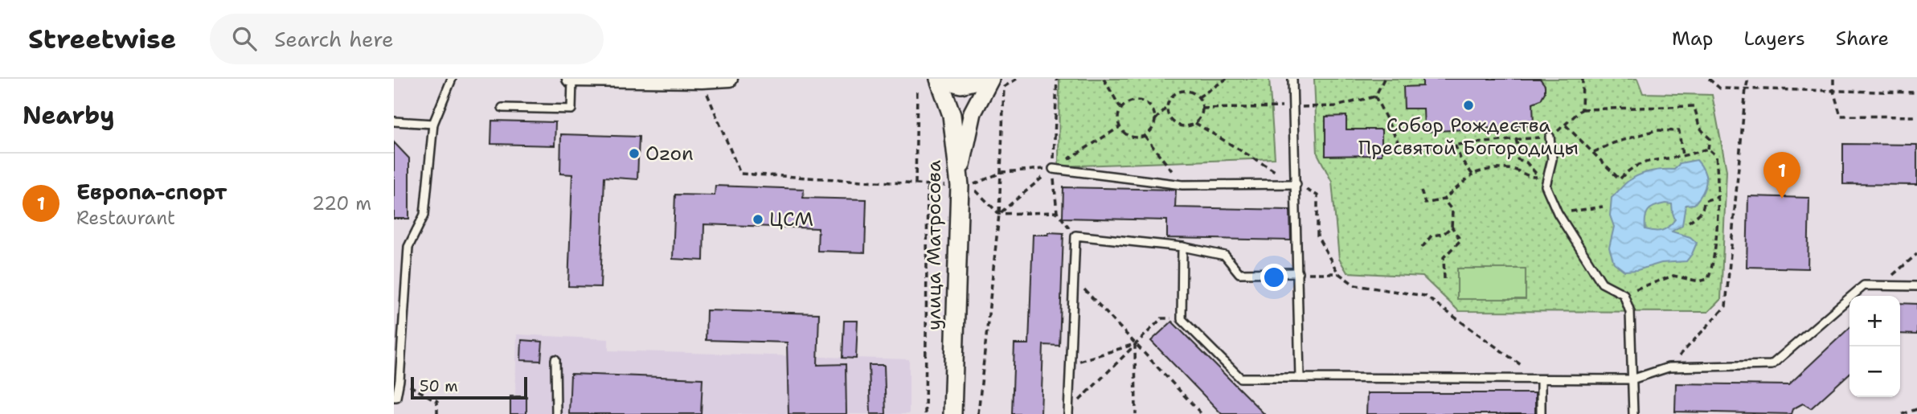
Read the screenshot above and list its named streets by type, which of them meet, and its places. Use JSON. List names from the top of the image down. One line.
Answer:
{"streets":{"street":["улица Матросова"]},"places":["Собор Рождества Пресвятой Богородицы","Ozon","ЦСМ"],"scale_bar":"50 m","page":{"header":"Streetwise","search":"Search here","nav":["Map","Layers","Share"],"heading":"Nearby","list":[{"mark":"1","name":"Европа-спорт","note":"Restaurant","value":"220 m"}],"pins":"1","map_buttons":["+","−"],"scale":"50 m"}}
